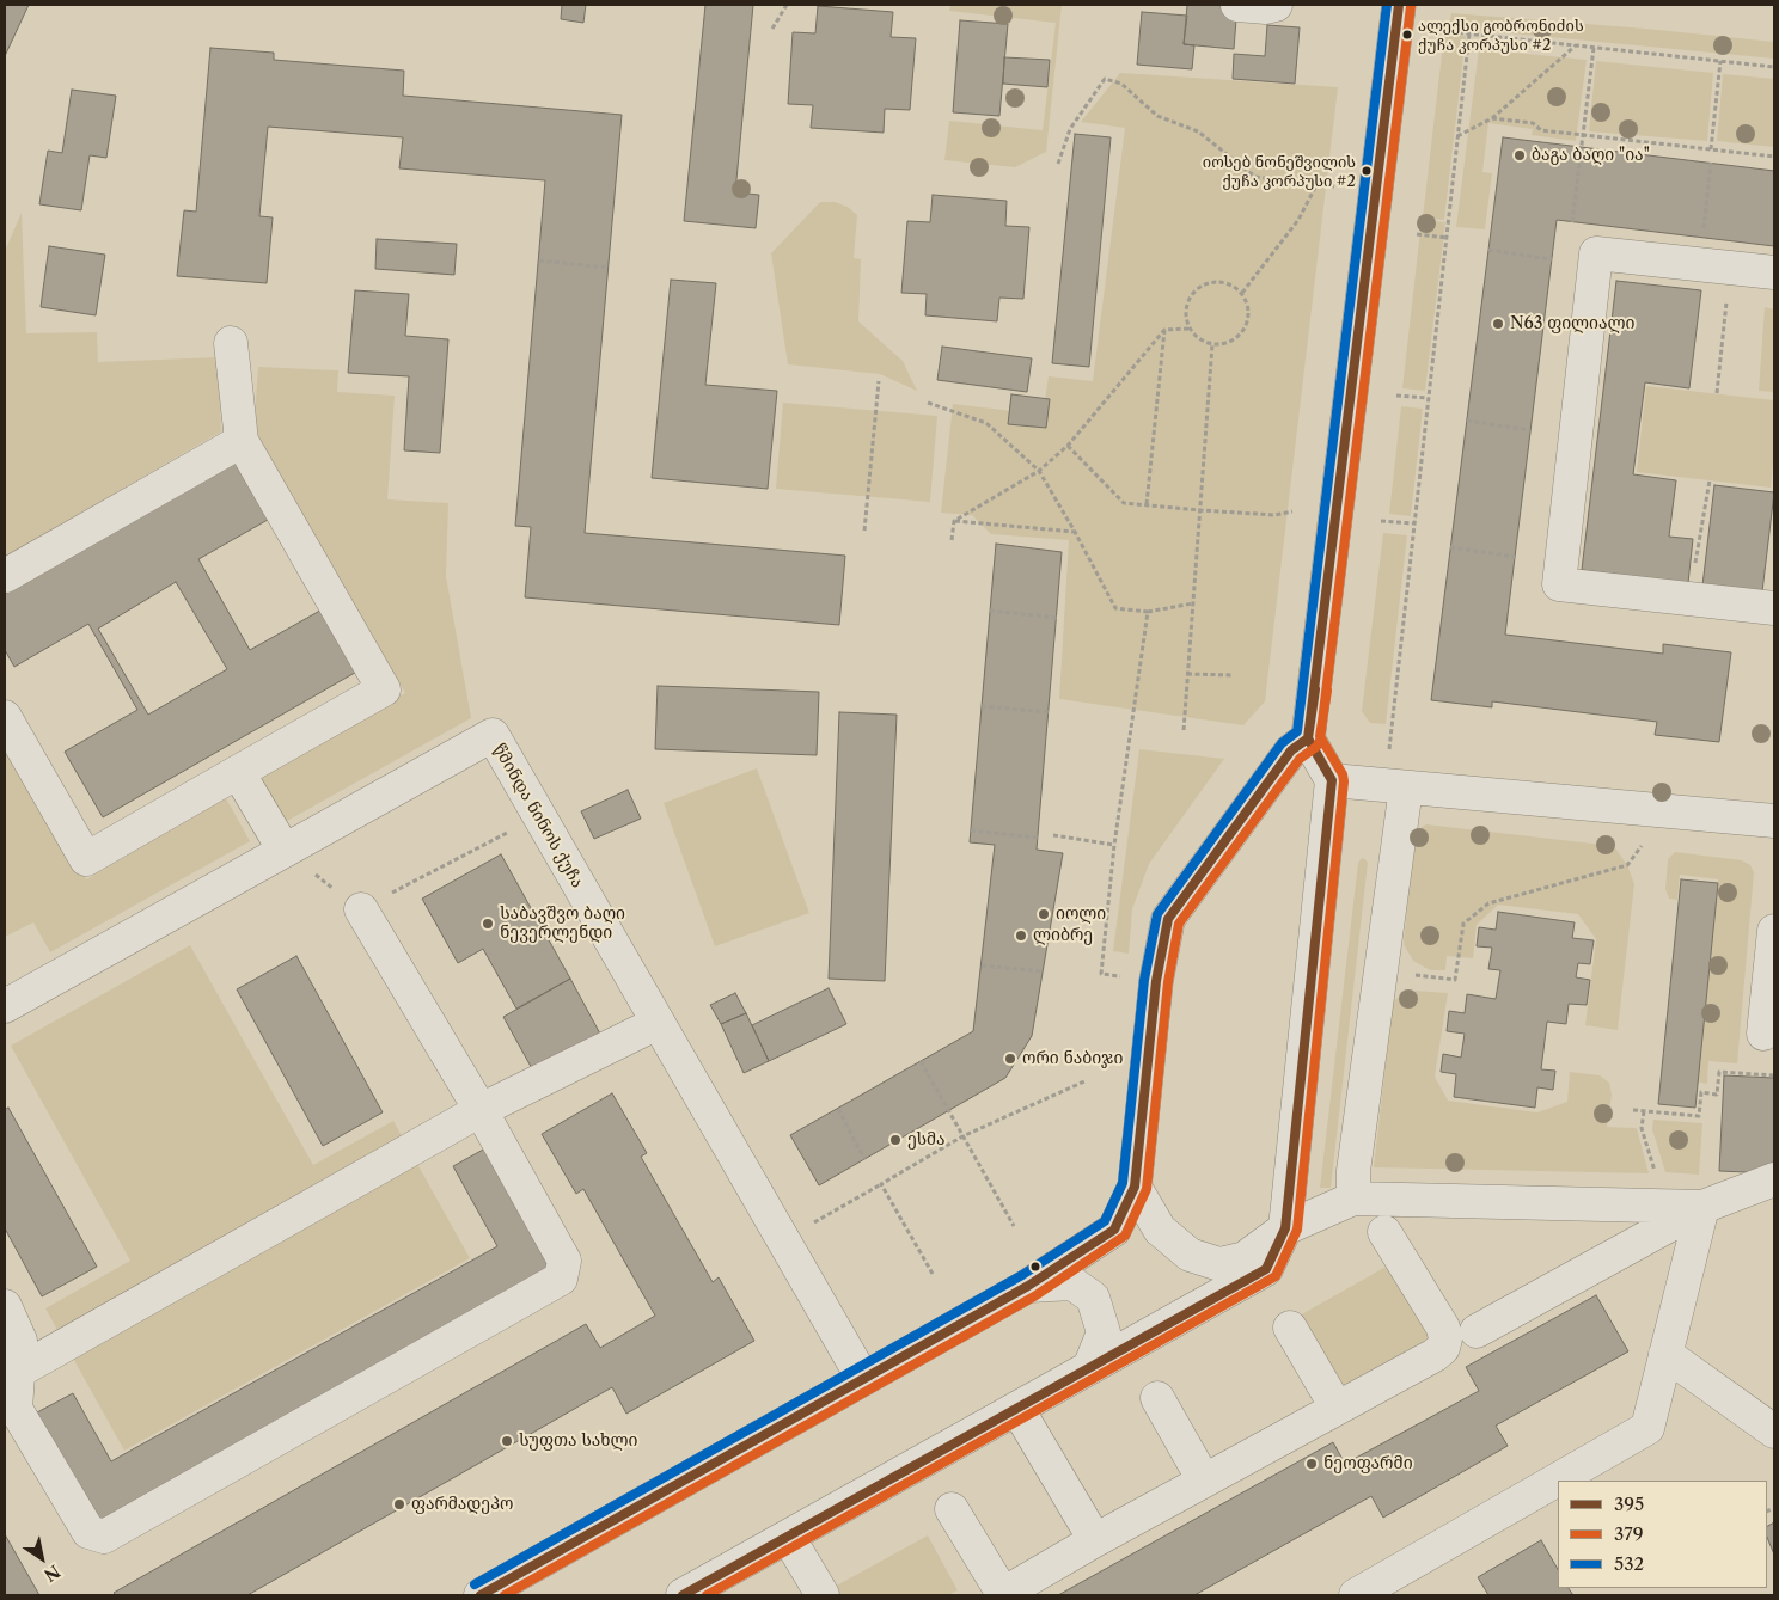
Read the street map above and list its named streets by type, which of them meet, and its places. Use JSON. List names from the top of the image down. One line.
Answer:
{"streets":{"street":["წმინდა ნინოს ქუჩა"]},"places":["ალექსი გობრონიძის ქუჩა კორპუსი #2","ბაგა ბაღი \"ია\"","იოსებ ნონეშვილის ქუჩა კორპუსი #2","N63 ფილიალი","იოლი","საბავშვო ბაღი ნევერლენდი","ლიბრე","ორი ნაბიჯი","ესმა","სუფთა სახლი","ნეოფარმი","ფარმადეპო"],"lines":["transit line 395","transit line 532","transit line 379"],"legend":["395","379","532"],"north":"bottom right"}
